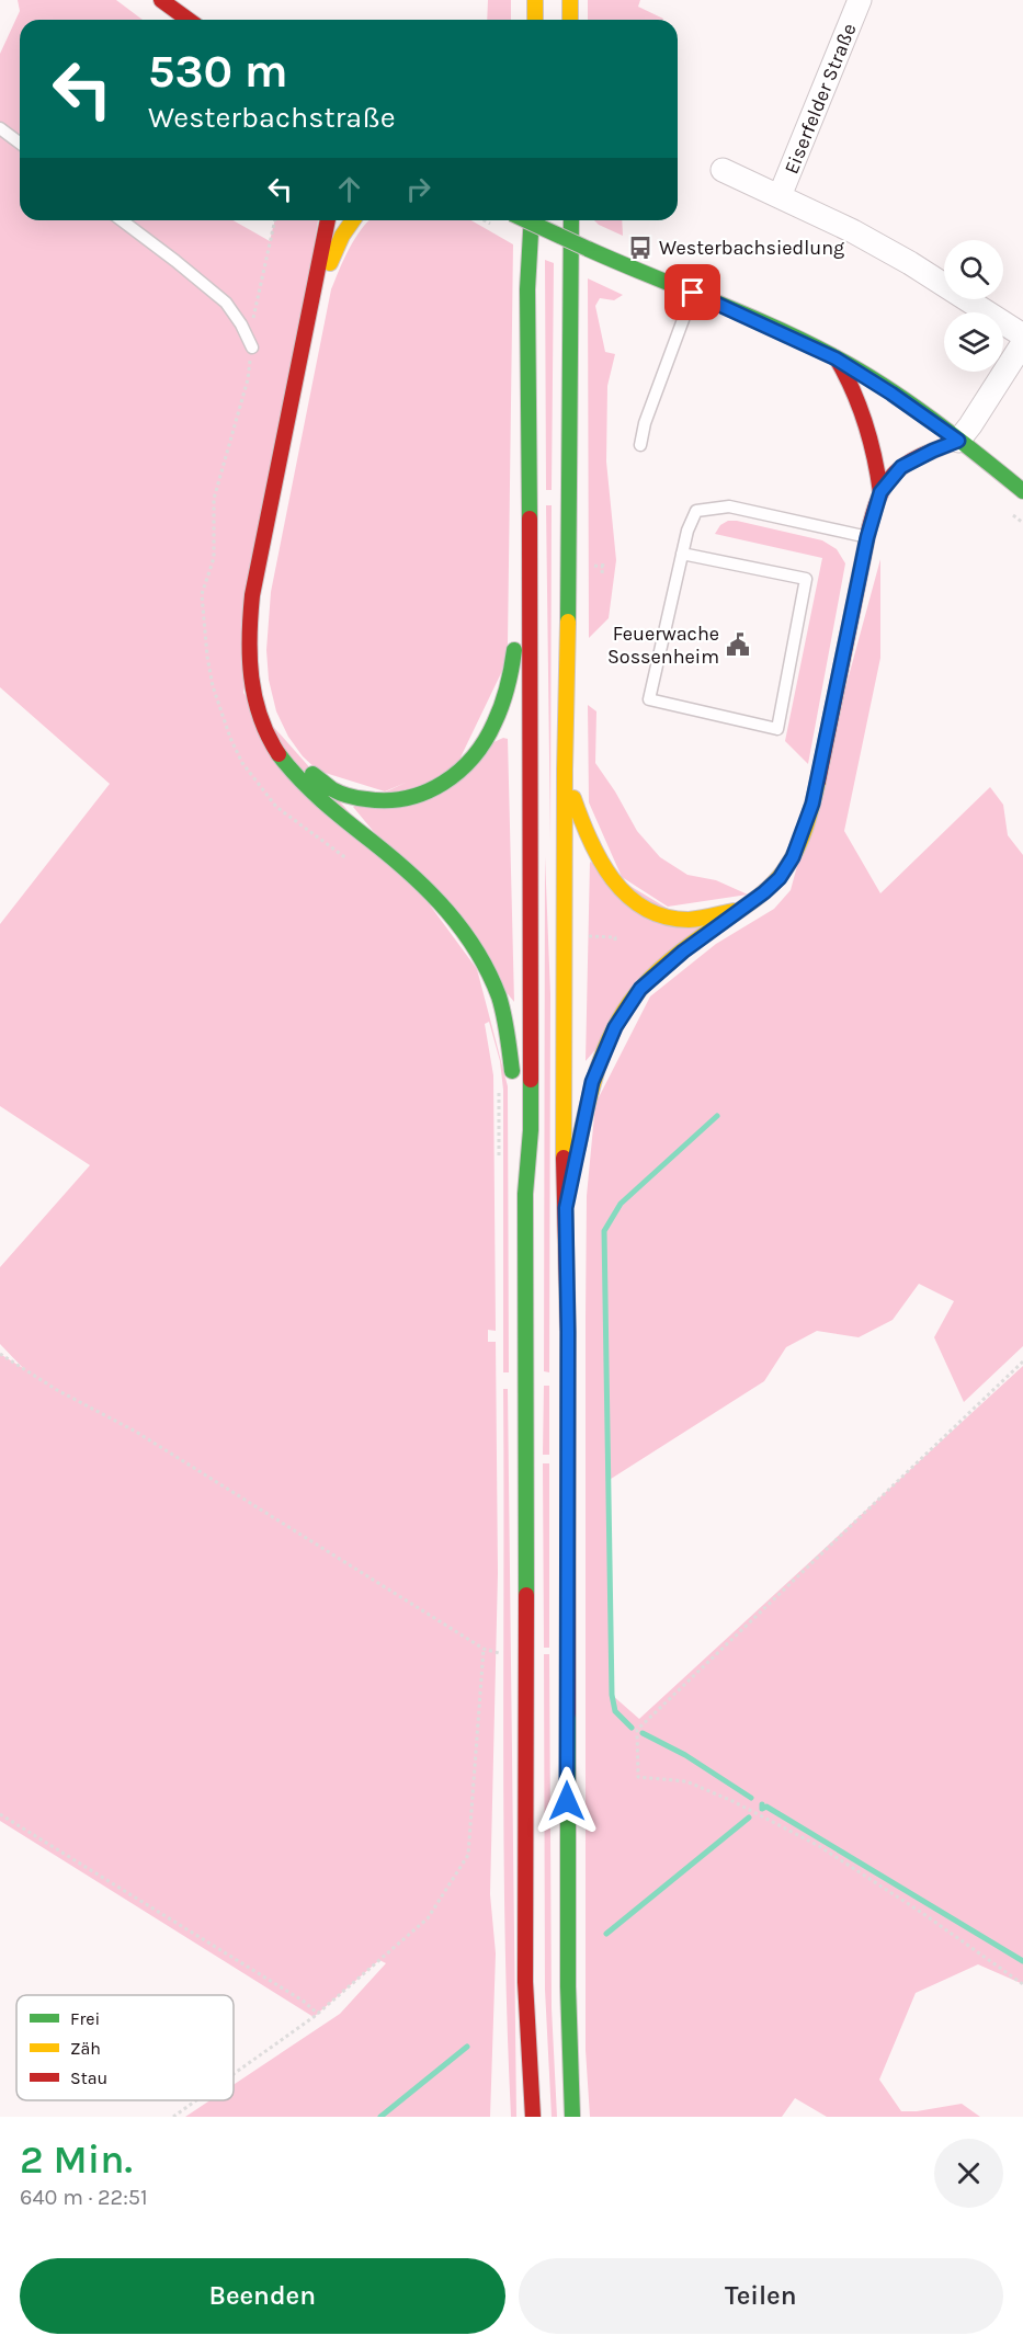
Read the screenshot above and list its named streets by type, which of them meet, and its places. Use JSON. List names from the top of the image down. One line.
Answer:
{"streets":{"street":["Eiserfelder Straße"]},"places":{"bus stop":["Westerbachsiedlung"],"public building":["Feuerwache Sossenheim"]},"legend":["Frei","Zäh","Stau"],"page":{"turn":["530 m","Westerbachstraße"],"heading":["2 Min.","640 m · 22:51"],"buttons":["Beenden","Teilen"]}}
